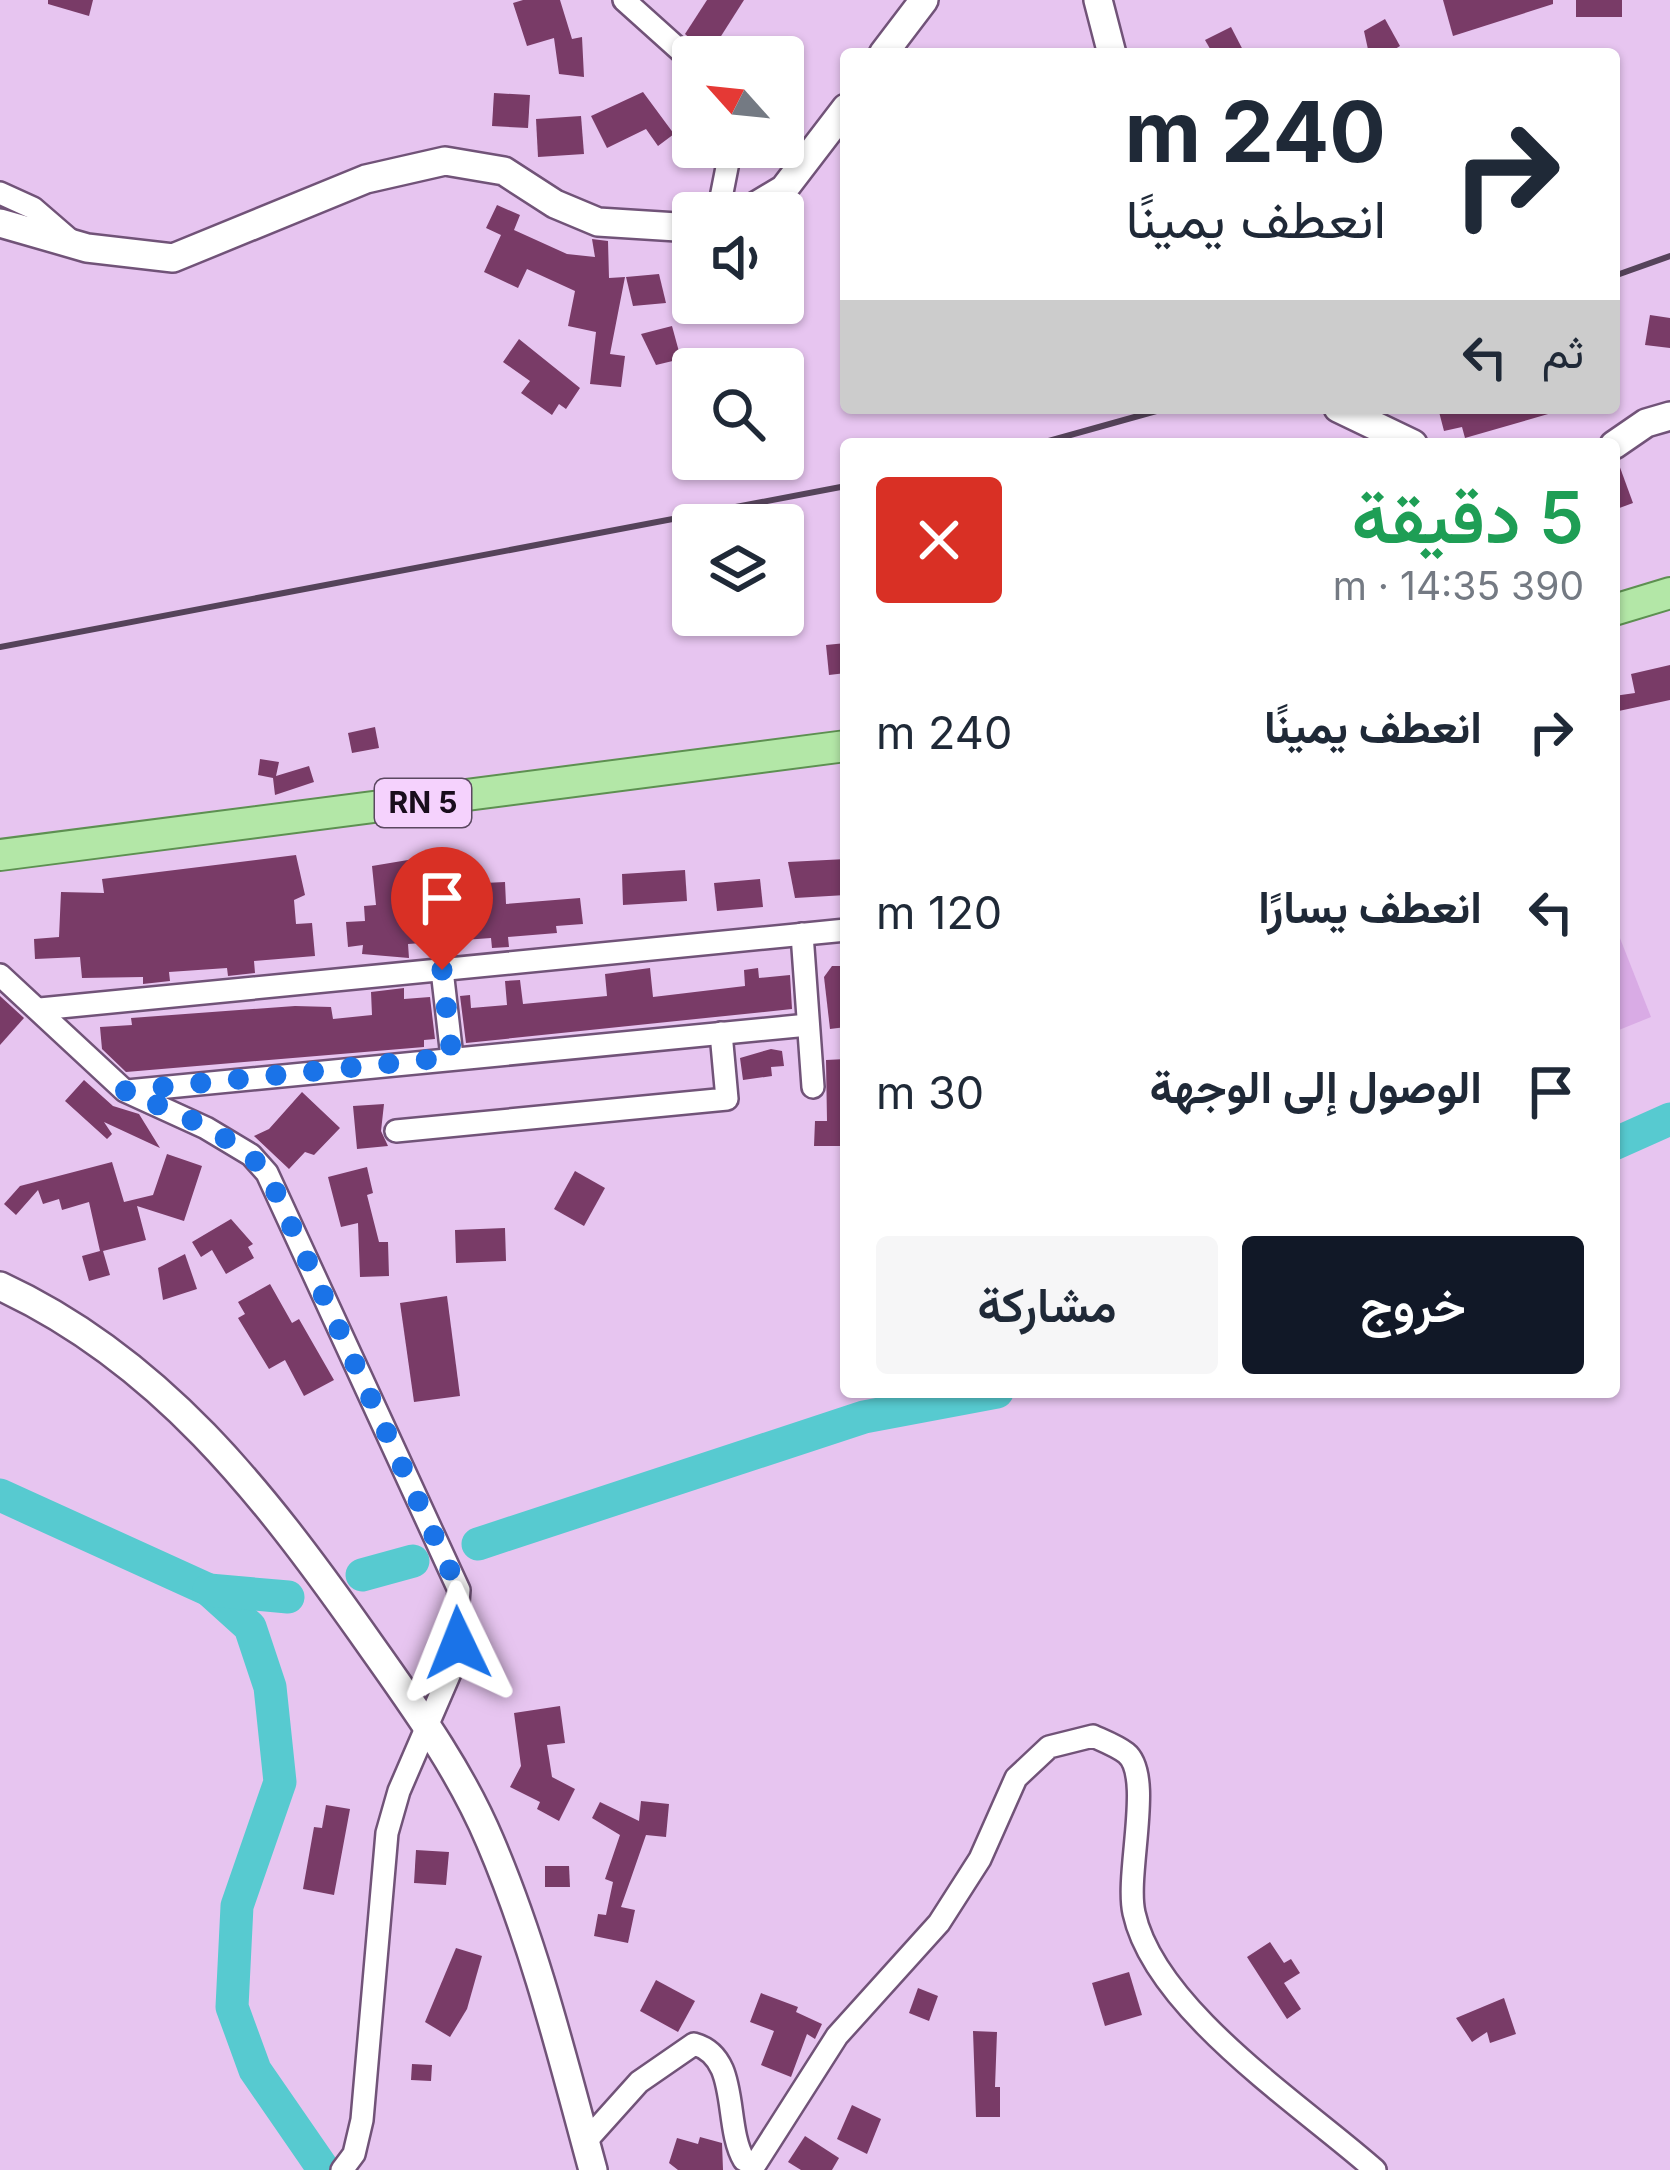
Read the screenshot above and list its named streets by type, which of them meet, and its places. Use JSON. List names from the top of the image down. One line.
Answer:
{"streets":{"main road":["RN 5"]},"north":"top left","page":{"turn":["240 m","انعطف يمينًا"],"then":"ثم","heading":["5 دقيقة","390 m · 14:35"],"list":[{"name":"انعطف يمينًا","value":"240 m"},{"name":"انعطف يسارًا","value":"120 m"},{"name":"الوصول إلى الوجهة","value":"30 m"}],"buttons":["خروج","مشاركة"]}}
